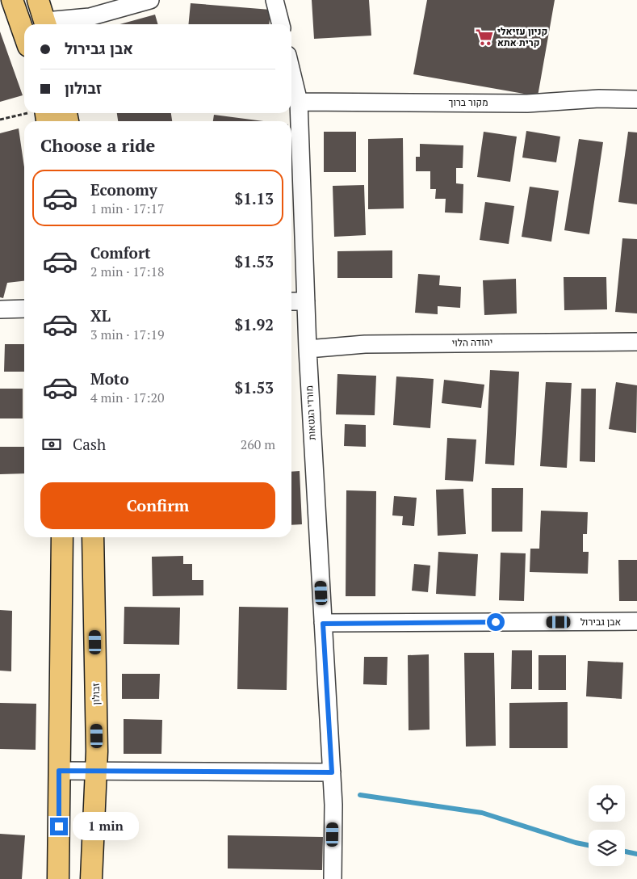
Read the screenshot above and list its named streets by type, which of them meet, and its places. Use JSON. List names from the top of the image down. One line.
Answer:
{"streets":{"main road":["זבולון"],"street":["מקור ברוך","יהודה הלוי","מורדי הגטאות","אבן גבירול"]},"crossings":[["מקור ברוך","מורדי הגטאות"],["יהודה הלוי","מורדי הגטאות"],["מורדי הגטאות","אבן גבירול"]],"places":{"supermarket":["קניון עזיאלי קרית אתא"]},"page":{"banner":["אבן גבירול","זבולון"],"heading":"Choose a ride","list":[{"name":"Economy","note":"1 min · 17:17","value":"$1.13"},{"name":"Comfort","note":"2 min · 17:18","value":"$1.53"},{"name":"XL","note":"3 min · 17:19","value":"$1.92"},{"name":"Moto","note":"4 min · 17:20","value":"$1.53"}],"pay":["Cash","260 m"],"buttons":"Confirm","bubble":"1 min"}}
